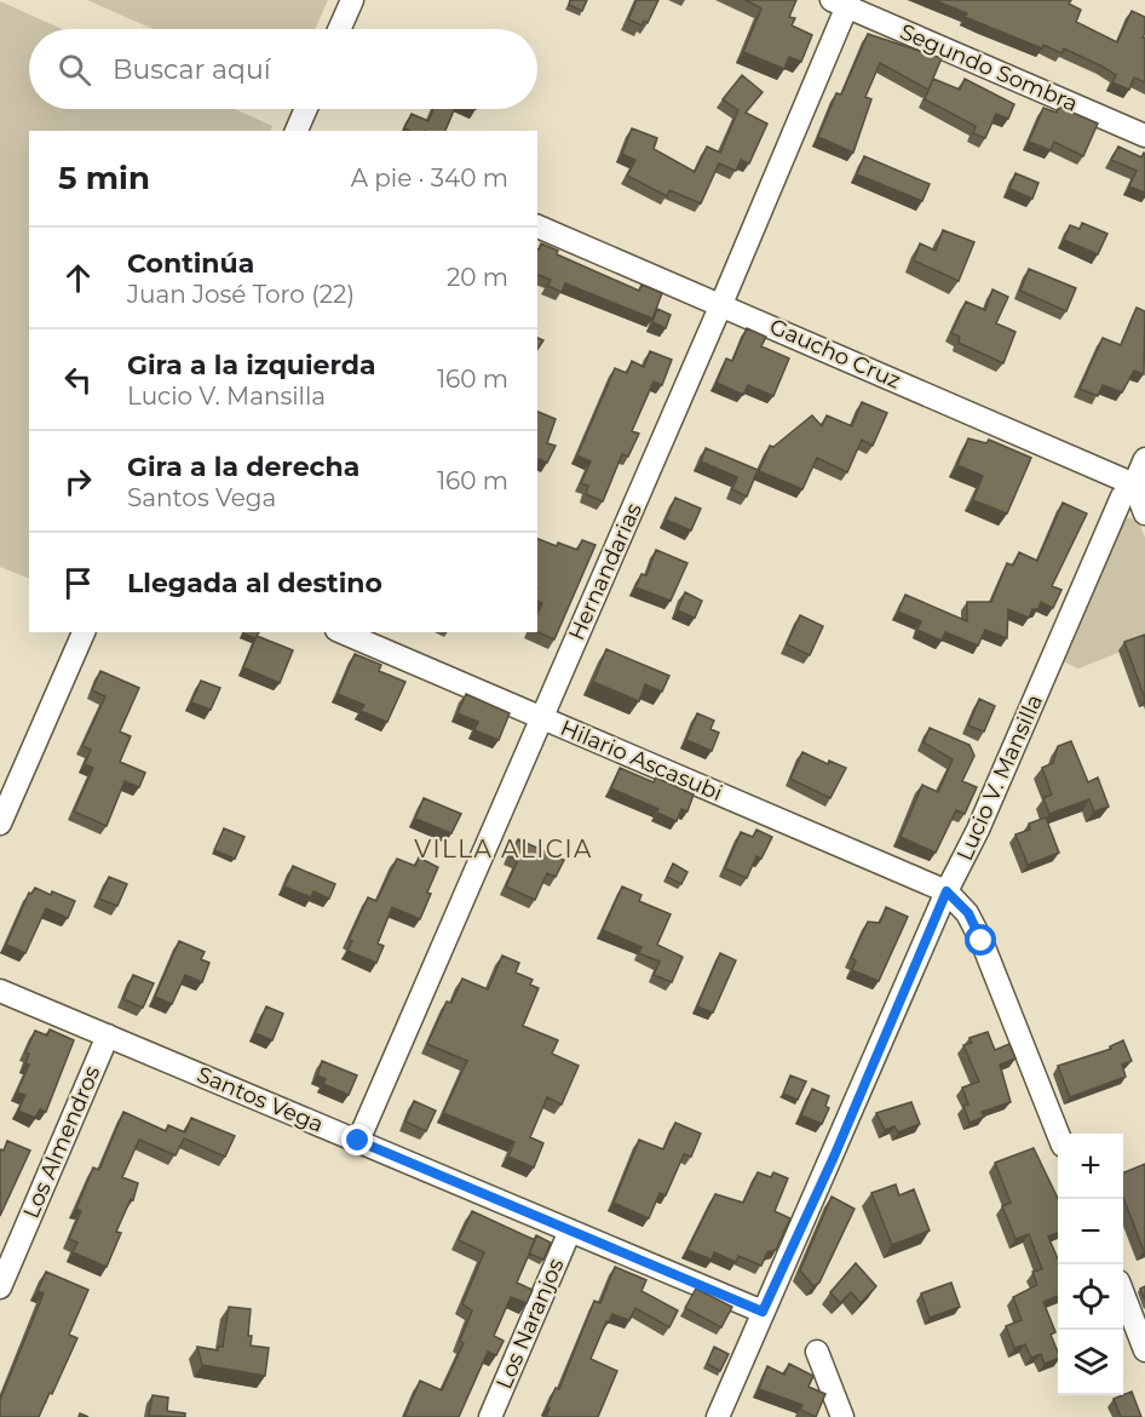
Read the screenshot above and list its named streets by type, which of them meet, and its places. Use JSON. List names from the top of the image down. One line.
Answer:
{"streets":{"street":["Segundo Sombra","Gaucho Cruz","Hernandarias","Hilario Ascasubi","Lucio V. Mansilla","Santos Vega","Los Almendros","Los Naranjos"]},"crossings":[["Segundo Sombra","Hernandarias"],["Gaucho Cruz","Hernandarias"],["Gaucho Cruz","Lucio V. Mansilla"],["Hernandarias","Hilario Ascasubi"],["Hernandarias","Santos Vega"],["Hilario Ascasubi","Lucio V. Mansilla"],["Lucio V. Mansilla","Santos Vega"],["Santos Vega","Los Almendros"],["Santos Vega","Los Naranjos"]],"districts":["VILLA ALICIA"],"page":{"search":"Buscar aquí","heading":["5 min","A pie · 340 m"],"list":[["Continúa","Juan José Toro (22)","20 m"],["Gira a la izquierda","Lucio V. Mansilla","160 m"],["Gira a la derecha","Santos Vega","160 m"],"Llegada al destino"],"map_buttons":["+","−"]}}
